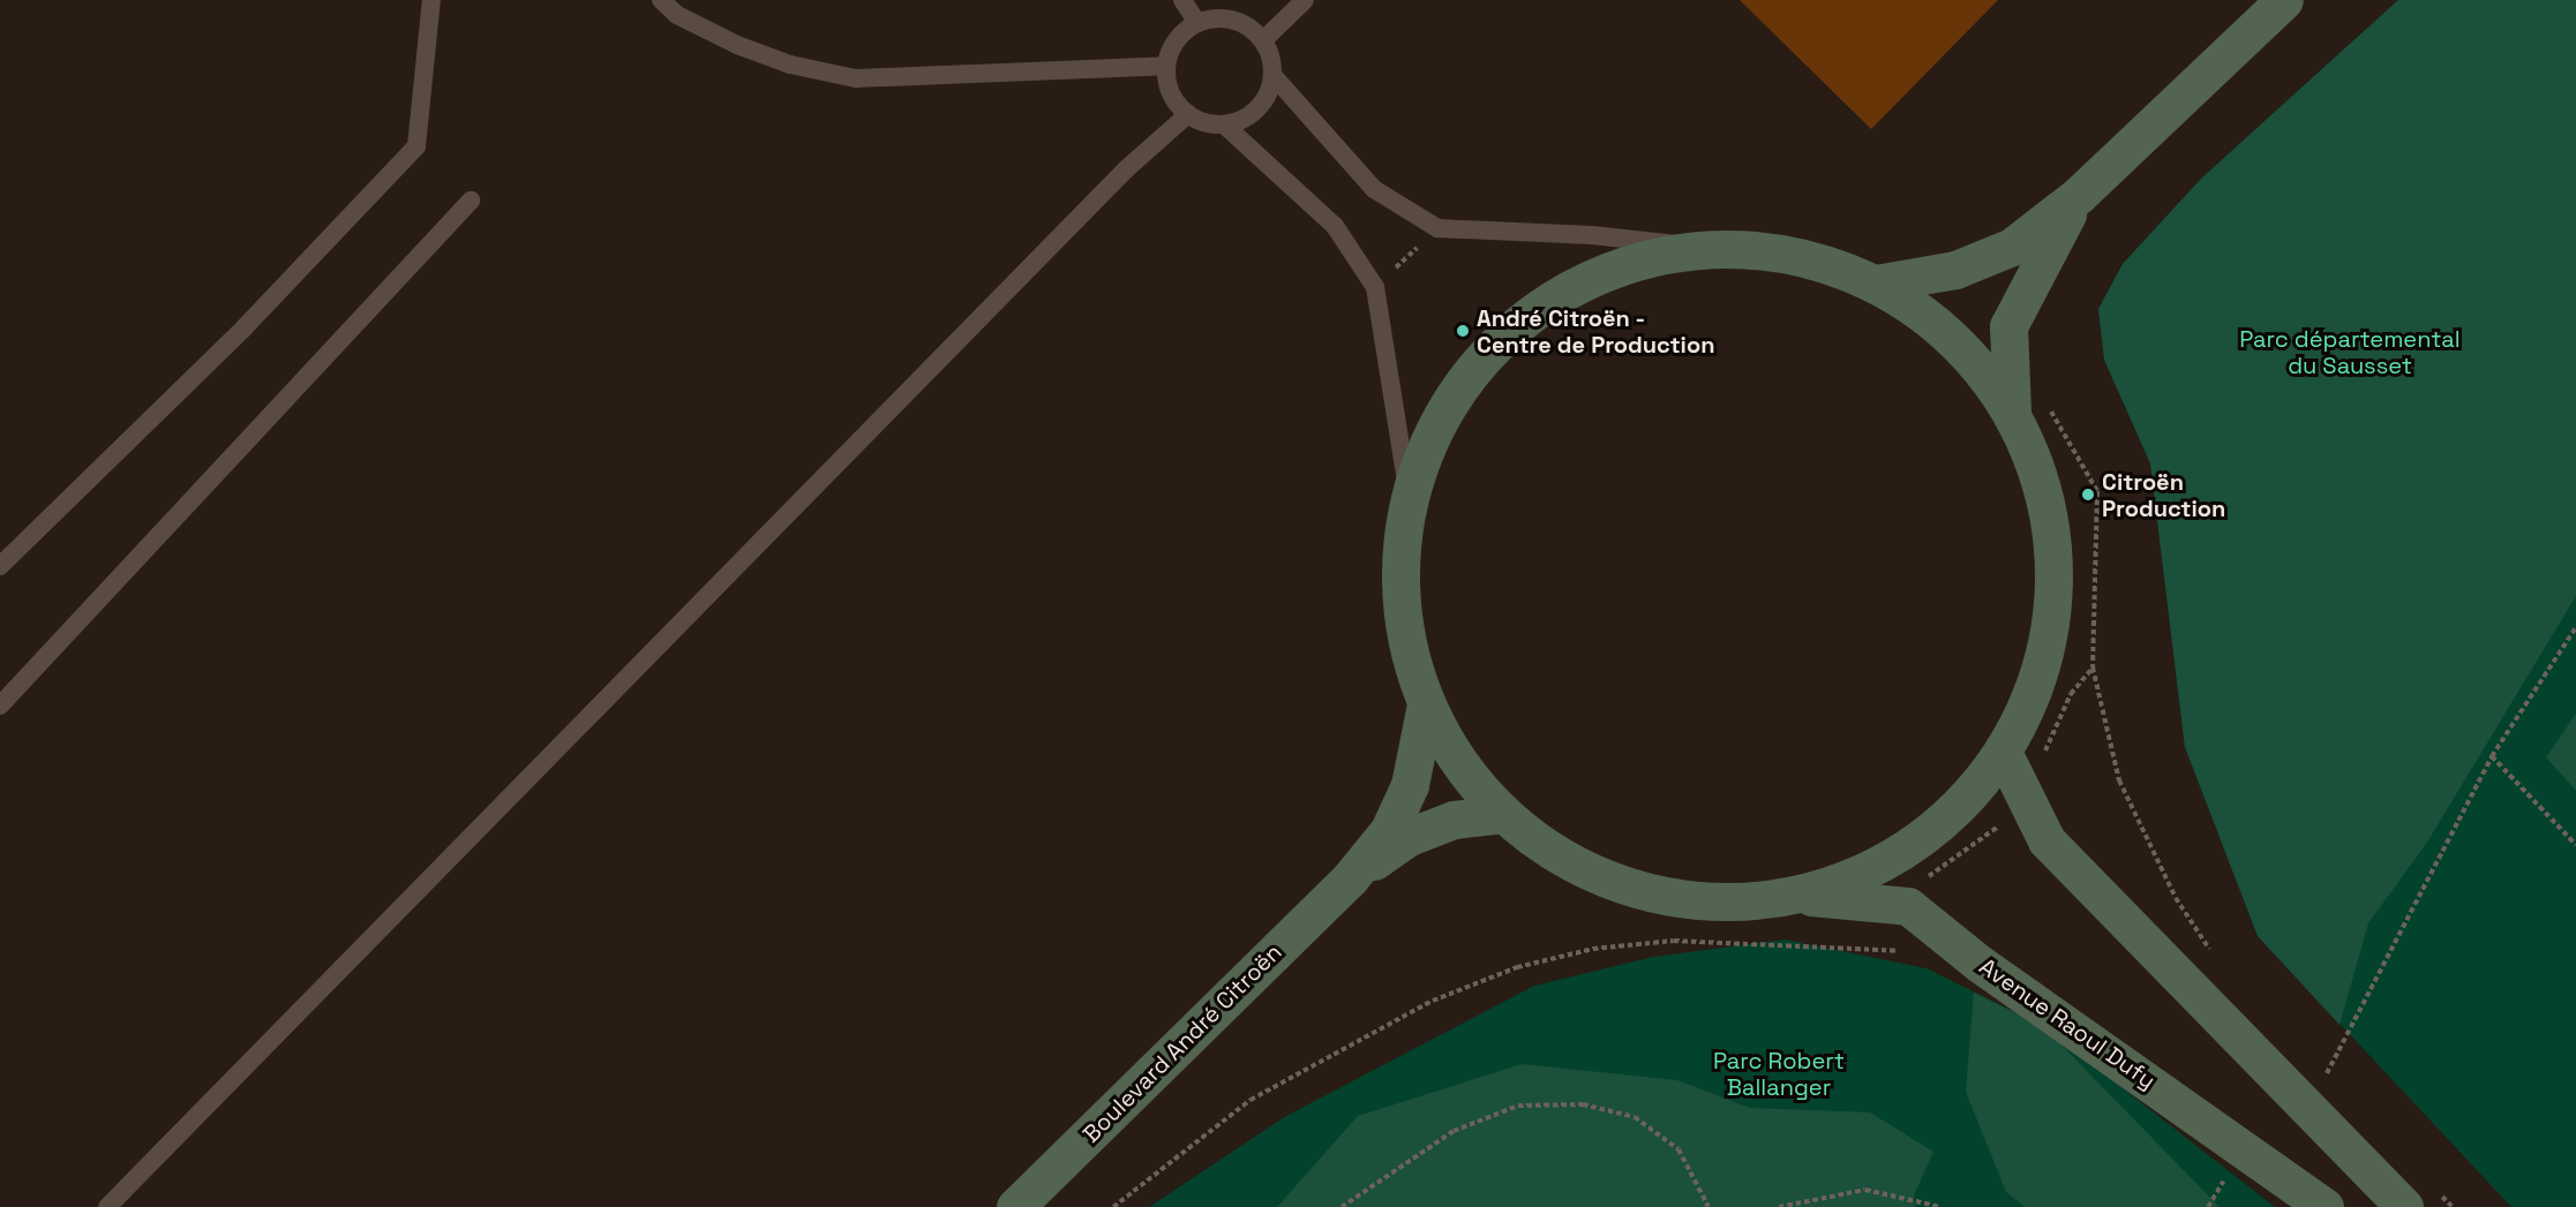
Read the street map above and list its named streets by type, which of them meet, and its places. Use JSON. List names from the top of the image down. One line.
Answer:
{"streets":{"main road":["Avenue Raoul Dufy","Boulevard André Citroën"]},"parks":["Parc départemental du Sausset","Parc Robert Ballanger"],"places":["André Citroën - Centre de Production","Citroën Production"]}
